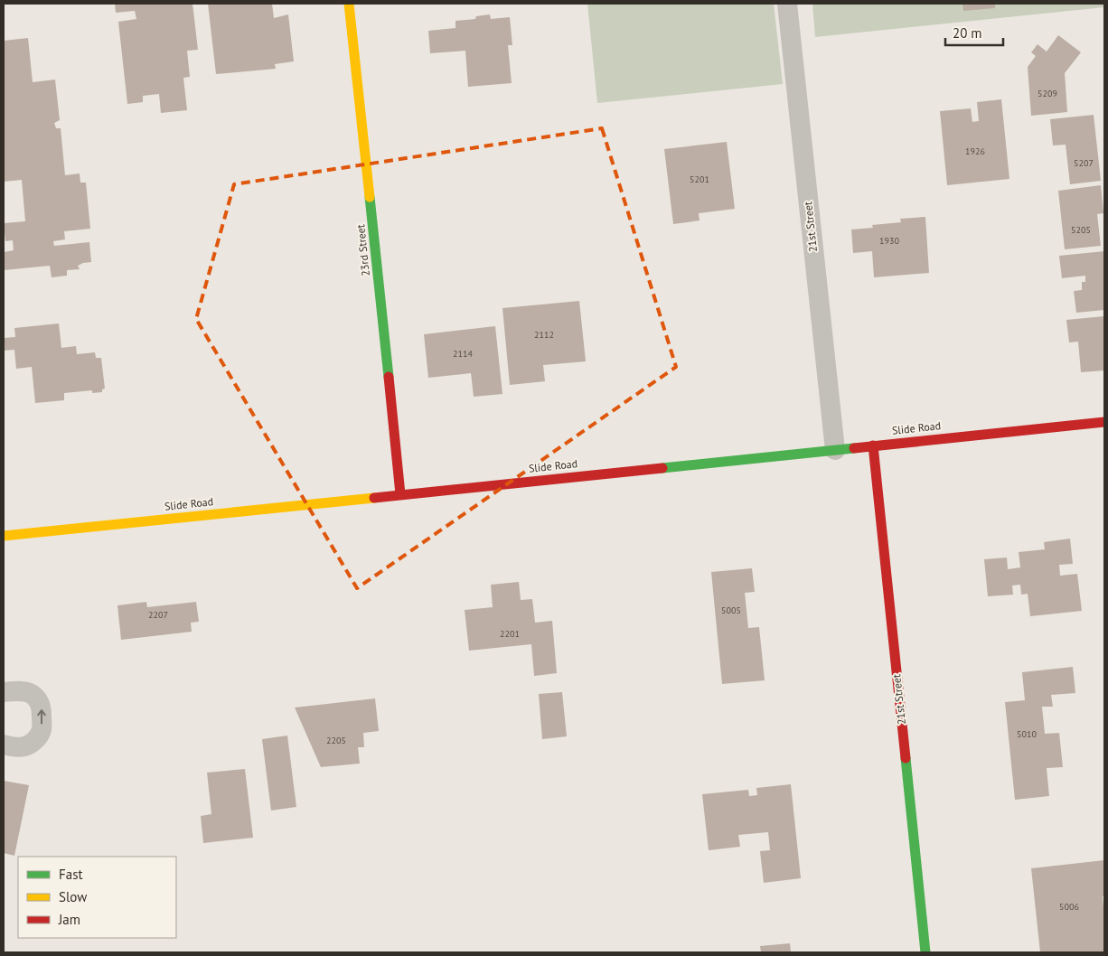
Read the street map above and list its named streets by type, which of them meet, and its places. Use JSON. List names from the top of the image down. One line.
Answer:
{"streets":{"main road":["21st Street","23rd Street","Slide Road"]},"crossings":[["21st Street","Slide Road"],["23rd Street","Slide Road"]],"house_numbers":["5209","1926","5207","5201","5205","1930","2112","2114","5005","2207","2201","5010","2205","5006"],"legend":["Fast","Slow","Jam"],"scale_bar":"20 m"}
